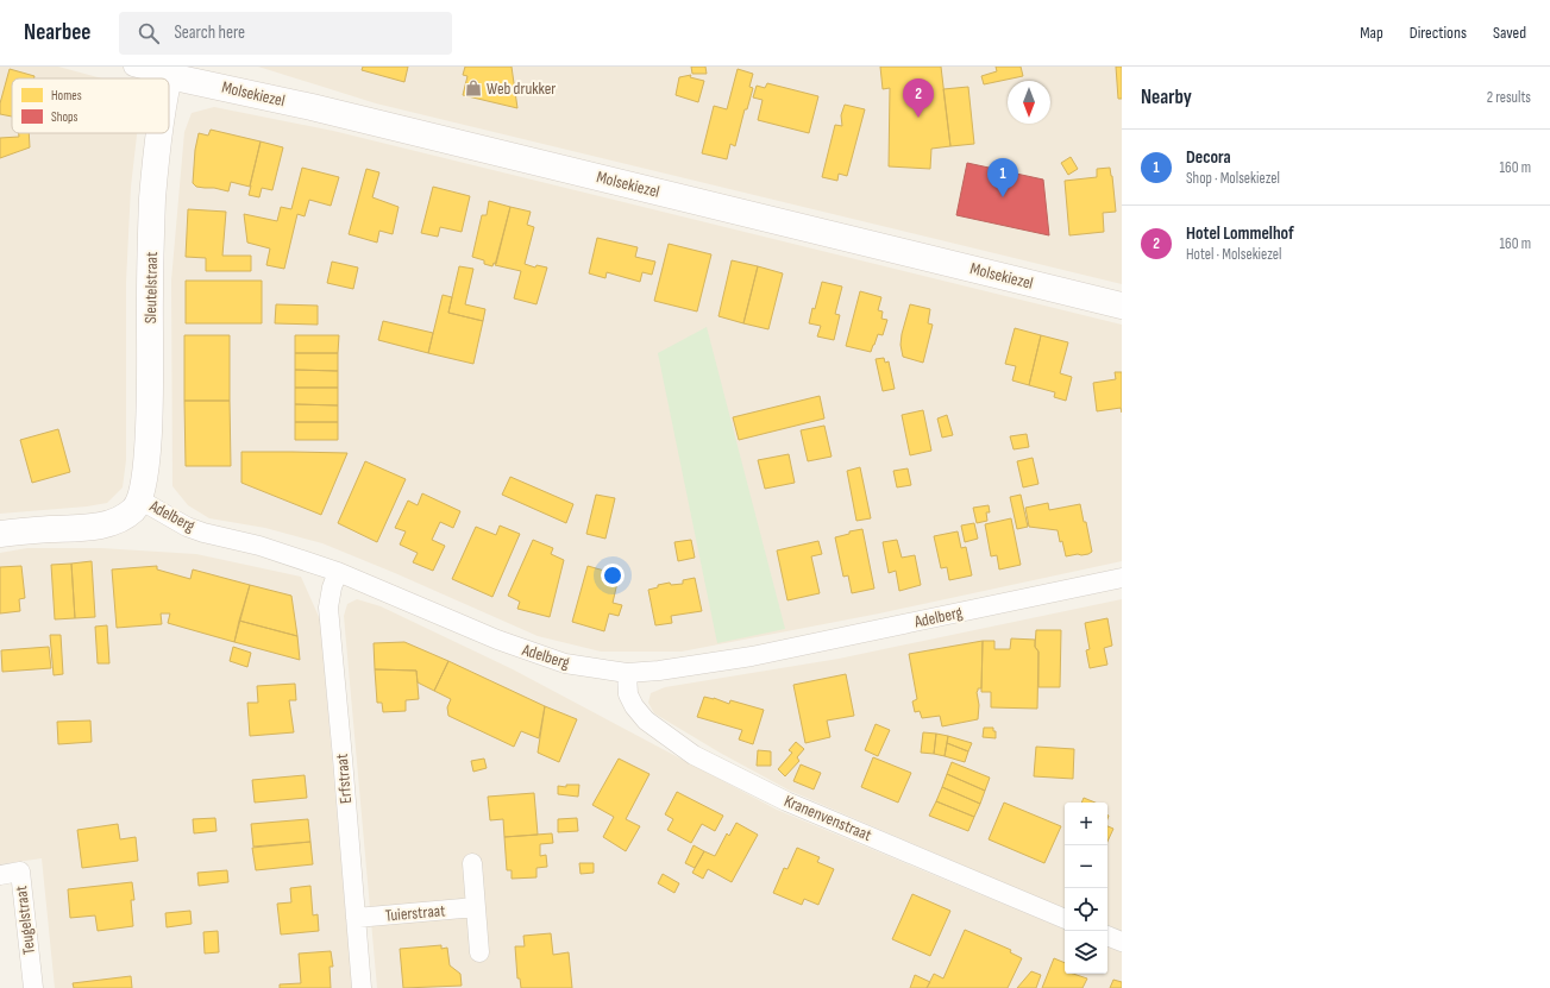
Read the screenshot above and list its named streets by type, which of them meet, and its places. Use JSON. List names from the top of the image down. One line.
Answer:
{"streets":{"main road":["Molsekiezel","Sleutelstraat","Adelberg"],"street":["Erfstraat","Kranenvenstraat","Tuierstraat","Teugelstraat"]},"crossings":[["Sleutelstraat","Adelberg"],["Adelberg","Erfstraat"],["Adelberg","Kranenvenstraat"],["Erfstraat","Tuierstraat"]],"places":{"shop":["Web drukker"]},"legend":["Homes","Shops"],"north":"bottom","page":{"header":"Nearbee","search":"Search here","nav":["Map","Directions","Saved"],"heading":["Nearby","2 results"],"pins":["2","1"],"list":[{"mark":"1","name":"Decora","note":"Shop · Molsekiezel","value":"160 m"},{"mark":"2","name":"Hotel Lommelhof","note":"Hotel · Molsekiezel","value":"160 m"}],"map_buttons":["+","−"]}}
